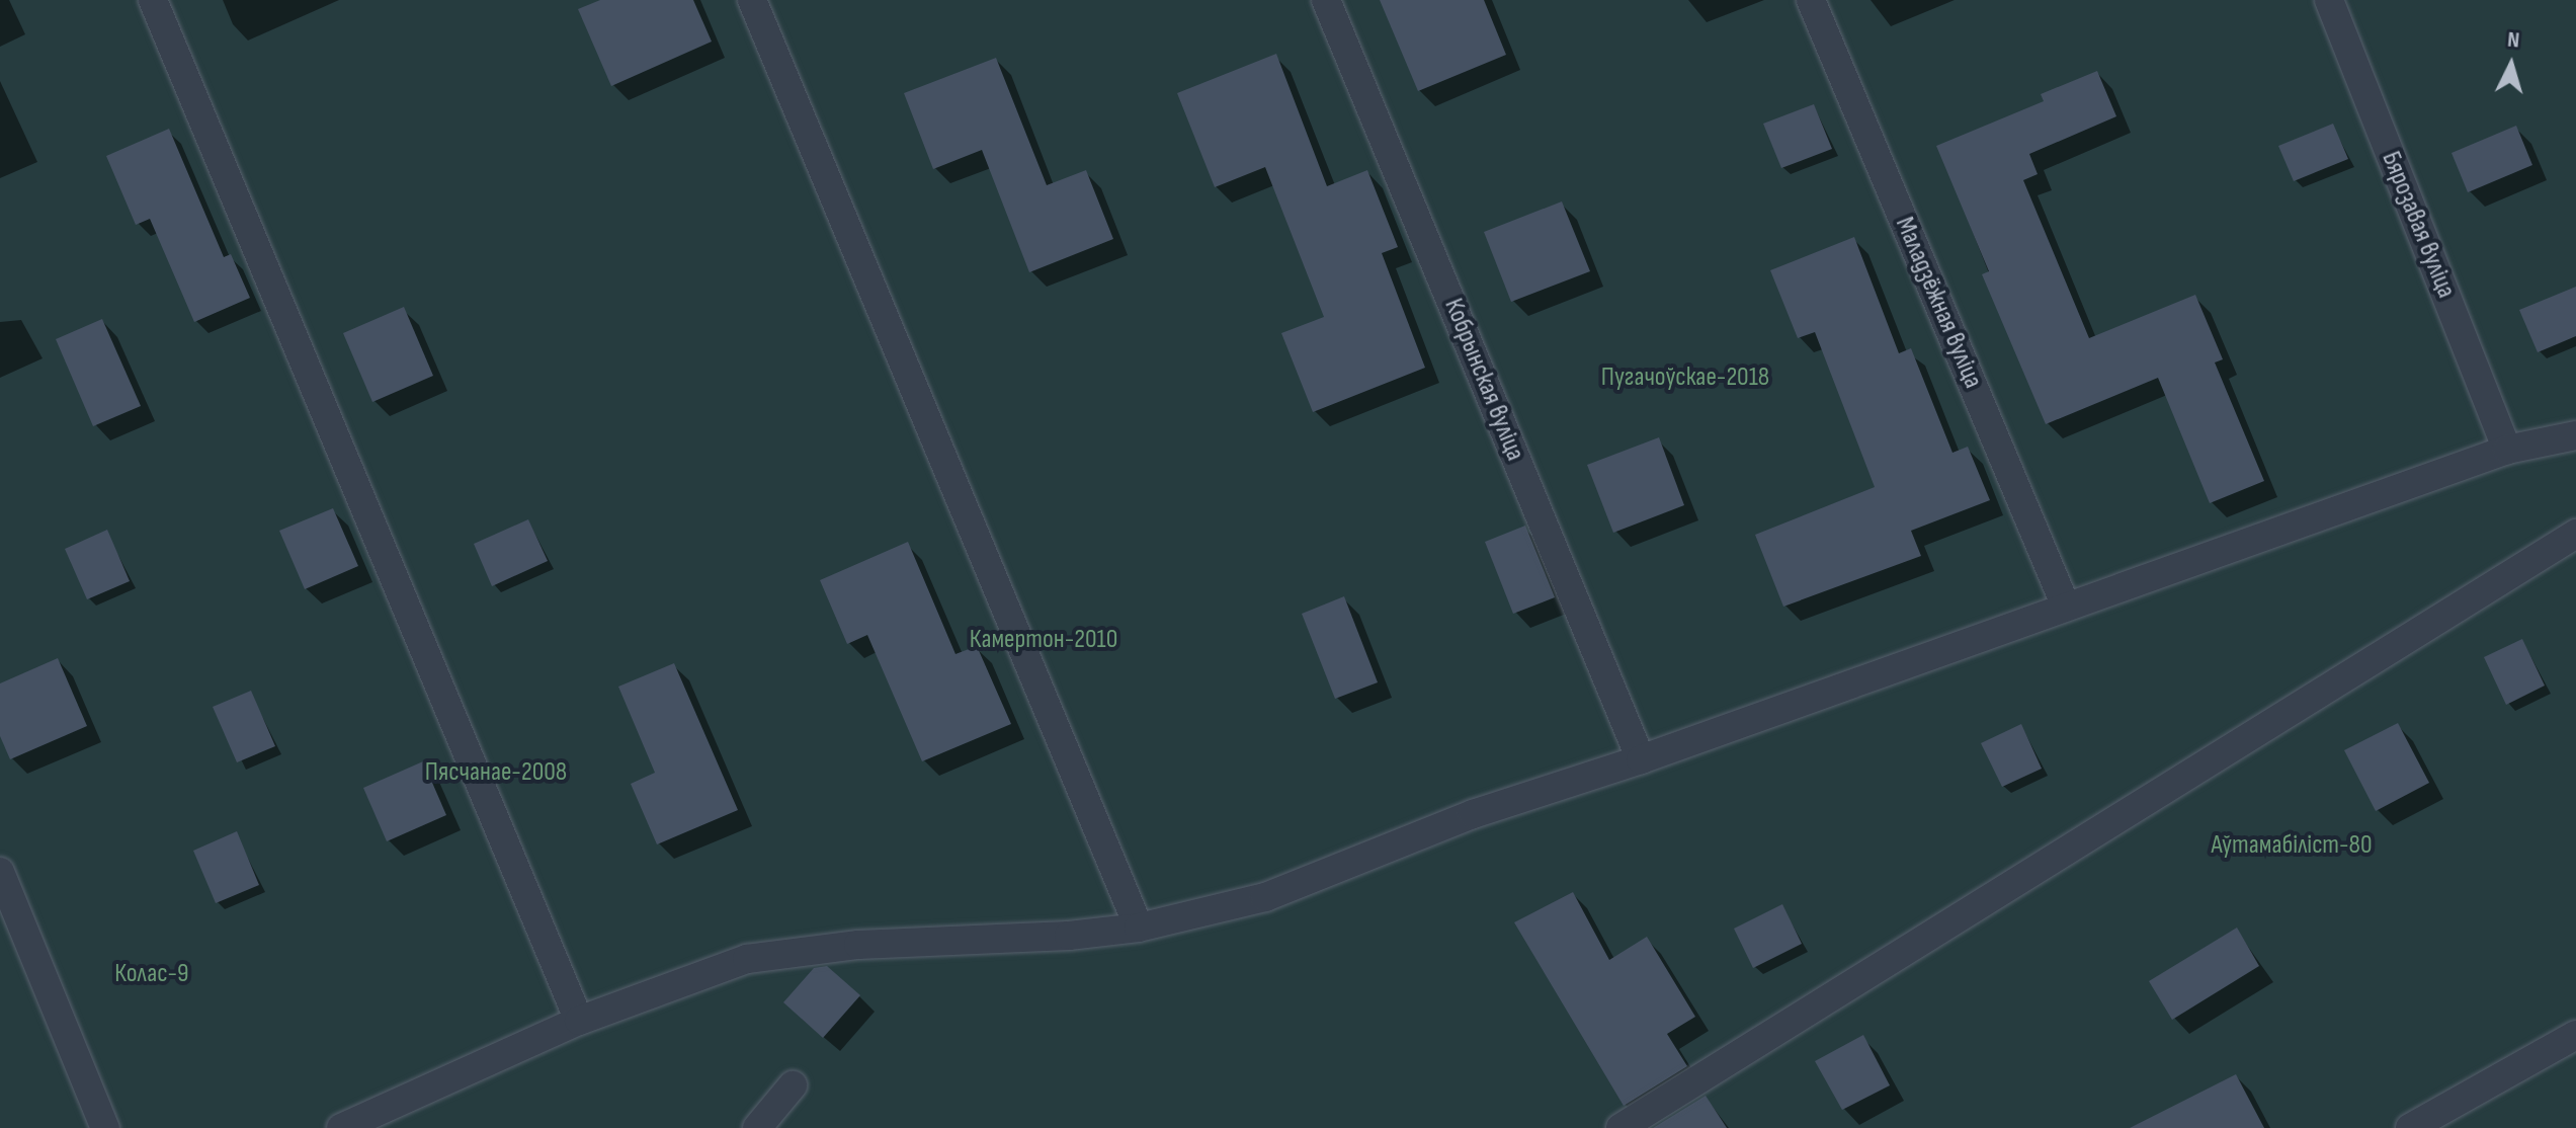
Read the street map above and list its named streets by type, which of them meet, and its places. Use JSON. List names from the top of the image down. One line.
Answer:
{"streets":{"lane":["Бярозавая вуліца","Маладзёжная вуліца","Кобрынская вуліца"]},"parks":["Пугачоўскае-2018","Камертон-2010","Пясчанае-2008","Аўтамабіліст-80","Колас-9"],"north":"top"}
